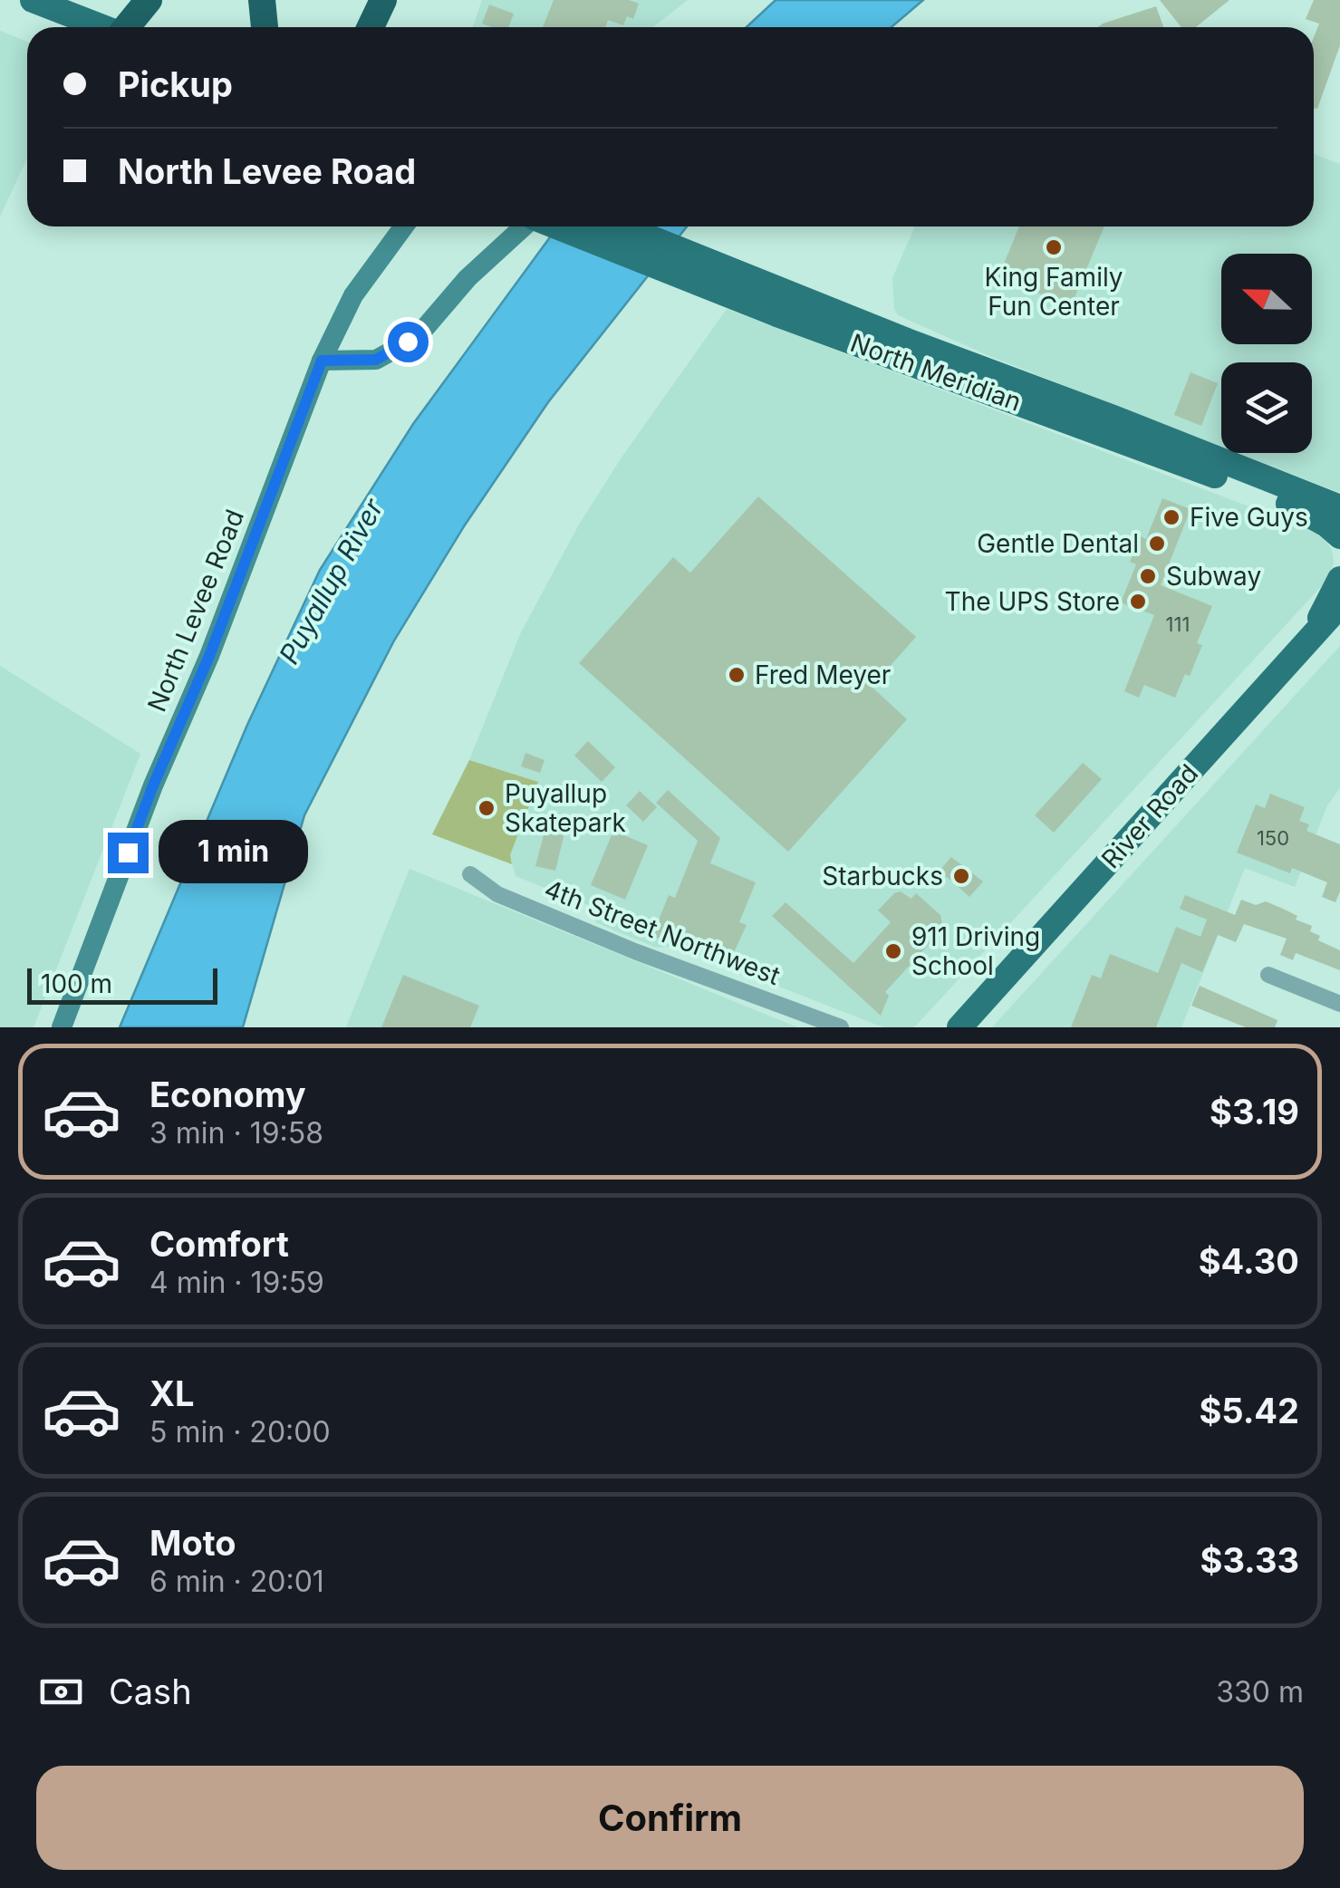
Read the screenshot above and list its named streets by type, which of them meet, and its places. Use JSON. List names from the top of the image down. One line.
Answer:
{"streets":{"main road":["North Meridian","River Road"],"street":["North Levee Road","4th Street Northwest"]},"water":["Puyallup River"],"places":["King Family Fun Center","Five Guys","Gentle Dental","Subway","The UPS Store","Fred Meyer","Puyallup Skatepark","Starbucks","911 Driving School"],"house_numbers":["111","150"],"scale_bar":"100 m","north":"left","page":{"banner":["Pickup","North Levee Road"],"bubble":"1 min","scale":"100 m","list":[{"name":"Economy","note":"3 min · 19:58","value":"$3.19"},{"name":"Comfort","note":"4 min · 19:59","value":"$4.30"},{"name":"XL","note":"5 min · 20:00","value":"$5.42"},{"name":"Moto","note":"6 min · 20:01","value":"$3.33"}],"pay":["Cash","330 m"],"buttons":"Confirm"}}
